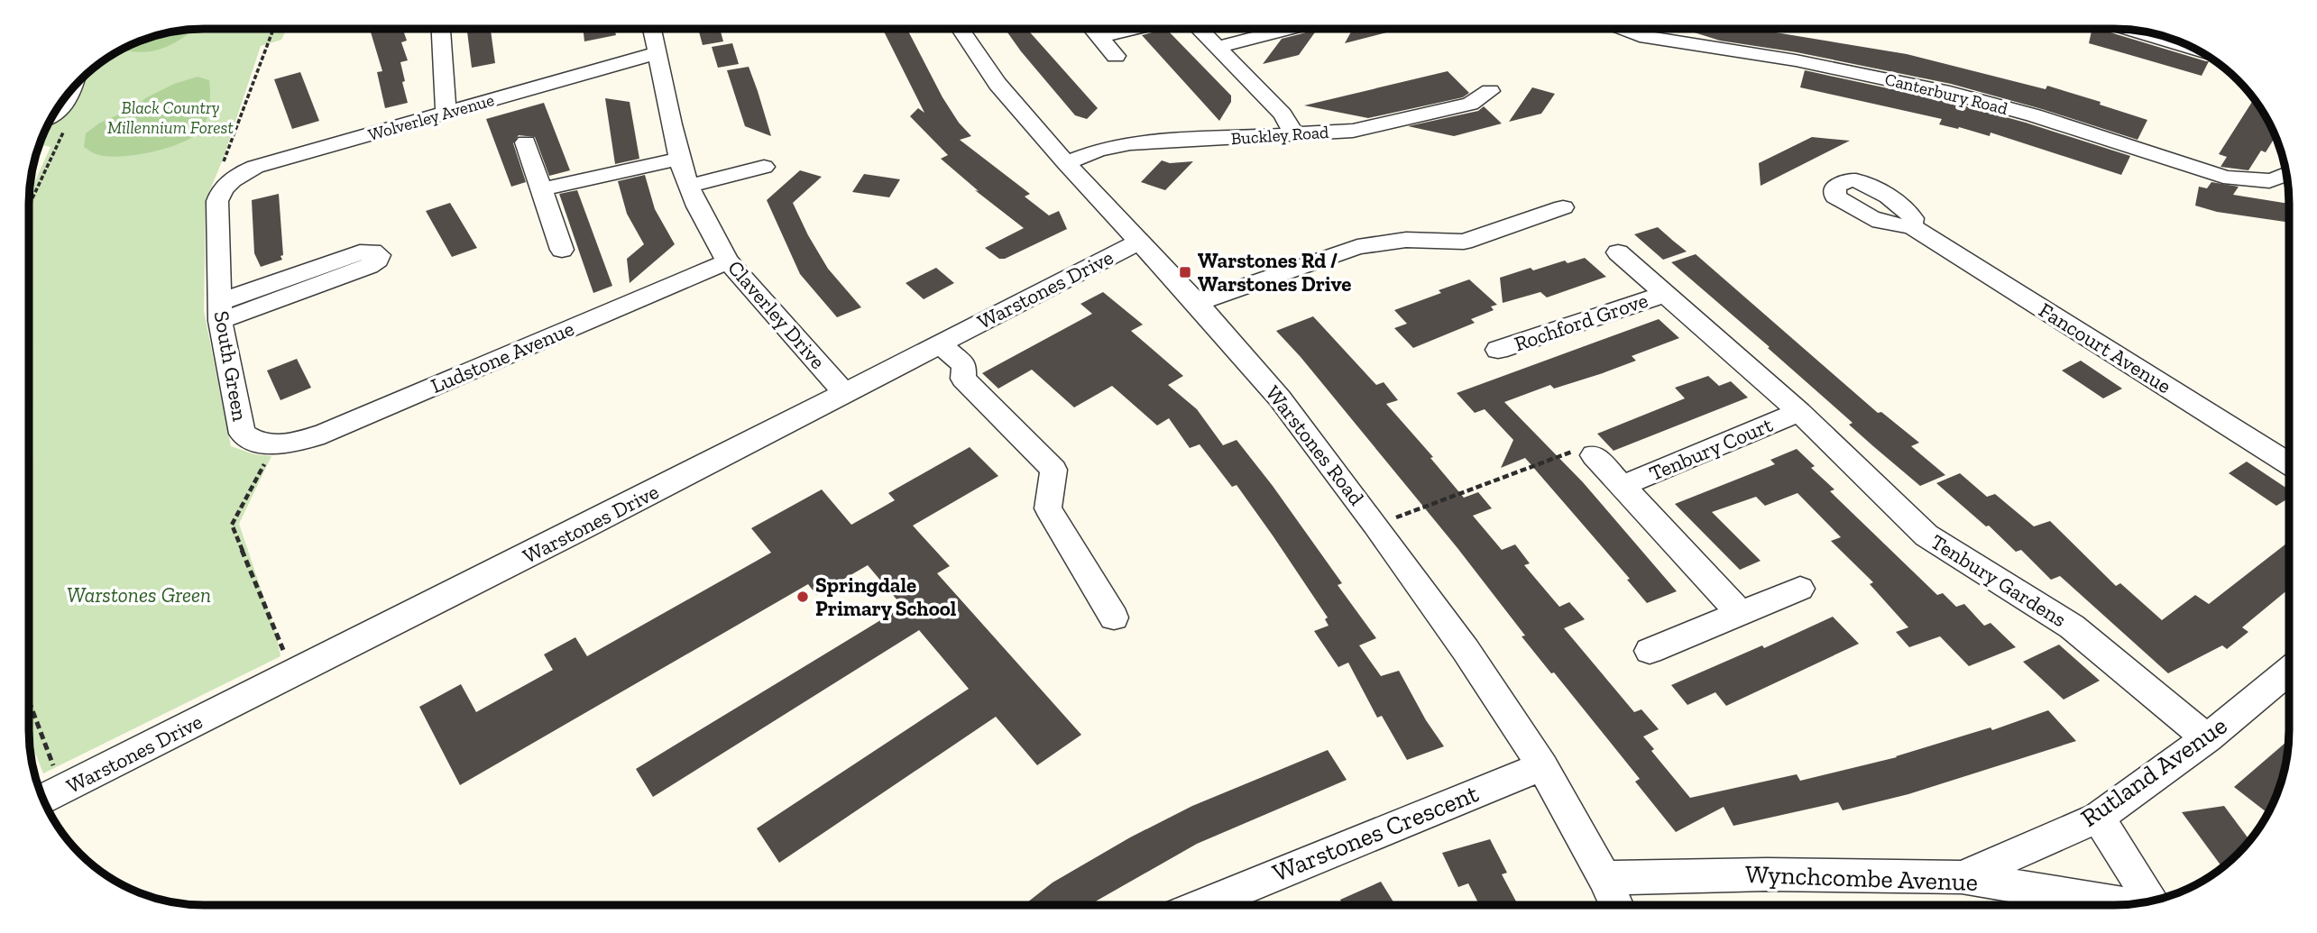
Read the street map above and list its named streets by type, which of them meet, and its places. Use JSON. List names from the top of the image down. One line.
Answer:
{"streets":{"street":["Canterbury Road","Wolverley Avenue","Buckley Road","Warstones Drive","Claverley Drive","Rochford Grove","Fancourt Avenue","Ludstone Avenue","South Green","Warstones Road","Tenbury Court","Tenbury Gardens","Rutland Avenue","Warstones Crescent","Wynchcombe Avenue"]},"crossings":[["Wolverley Avenue","Claverley Drive"],["Wolverley Avenue","South Green"],["Buckley Road","Warstones Road"],["Warstones Drive","Claverley Drive"],["Warstones Drive","Warstones Road"],["Claverley Drive","Ludstone Avenue"],["Rochford Grove","Tenbury Court"],["Rochford Grove","Tenbury Gardens"],["Ludstone Avenue","South Green"],["Warstones Road","Warstones Crescent"],["Warstones Road","Wynchcombe Avenue"],["Tenbury Court","Tenbury Gardens"],["Tenbury Gardens","Rutland Avenue"],["Rutland Avenue","Wynchcombe Avenue"]],"parks":["Black Country Millennium Forest","Warstones Green"],"places":{"transit":["Warstones Rd / Warstones Drive"],"other":["Springdale Primary School"]}}
